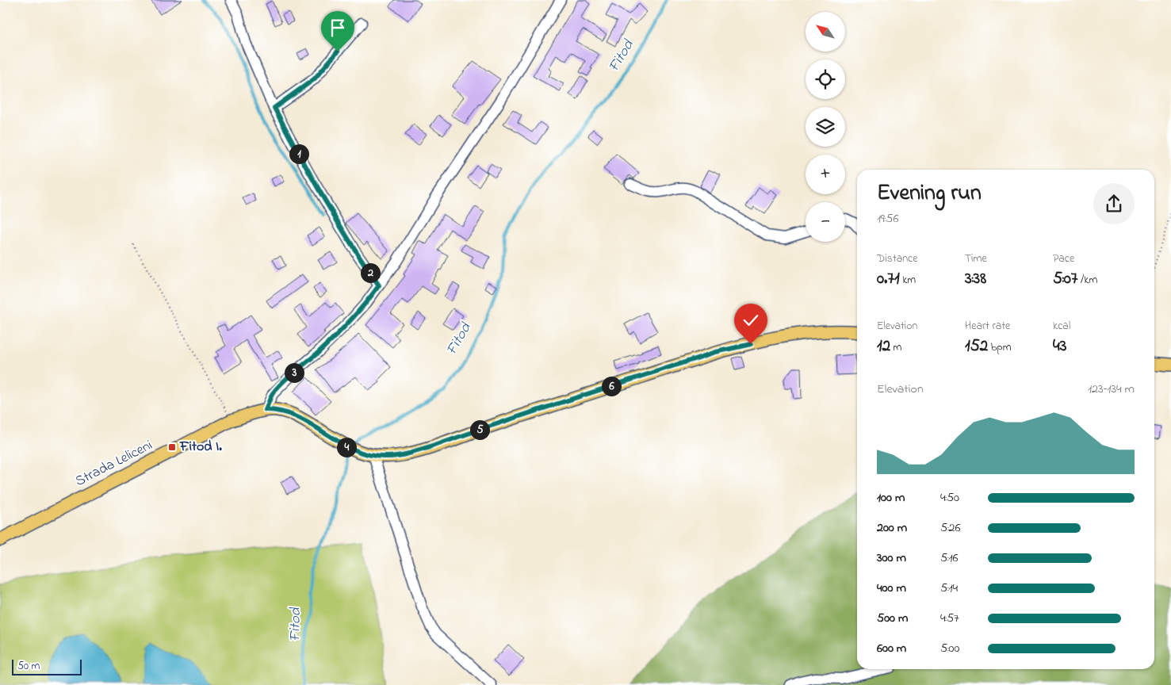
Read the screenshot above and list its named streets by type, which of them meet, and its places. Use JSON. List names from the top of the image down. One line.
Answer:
{"streets":{"main road":["Strada Leliceni"]},"water":["Fitod"],"places":{"transit":["Fitod I."]},"scale_bar":"50 m","north":"top left","page":{"map_buttons":["+","−"],"pins":["1","2","3","6","5","4"],"heading":["Evening run","19:56"],"stats":[["Distance","0.71 km"],["Time","3:38"],["Pace","5:07 /km"],["Elevation","12 m"],["Heart rate","152 bpm"],["kcal","43"]],"chart":["Elevation","123–134 m"],"list":[{"name":"100 m","note":"4:50"},{"name":"200 m","note":"5:26"},{"name":"300 m","note":"5:16"},{"name":"400 m","note":"5:14"},{"name":"500 m","note":"4:57"},{"name":"600 m","note":"5:00"}],"scale":"50 m"}}
